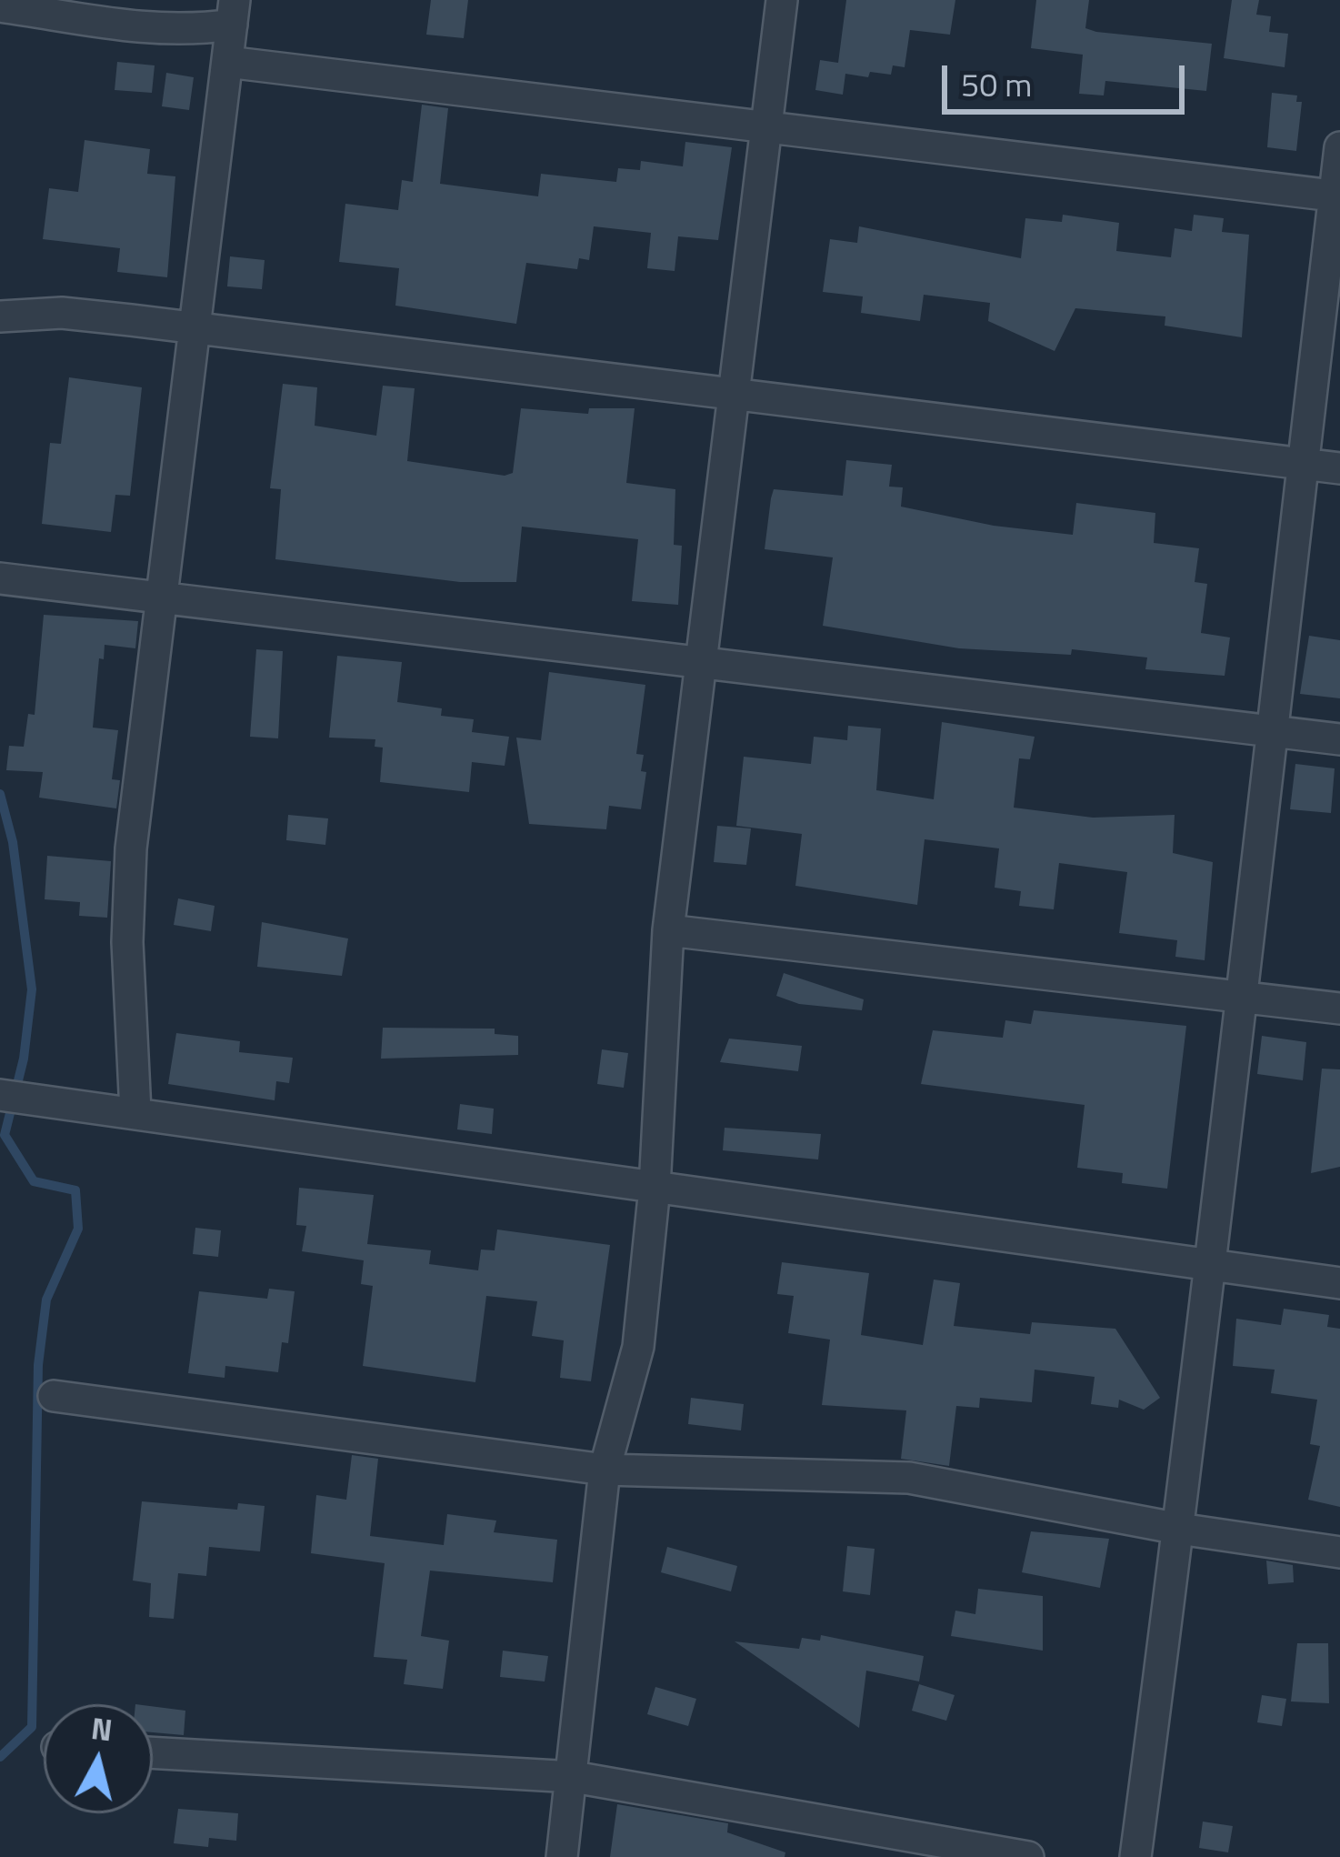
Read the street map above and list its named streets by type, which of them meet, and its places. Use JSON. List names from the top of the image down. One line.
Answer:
{"scale_bar":"50 m","north":"top"}
